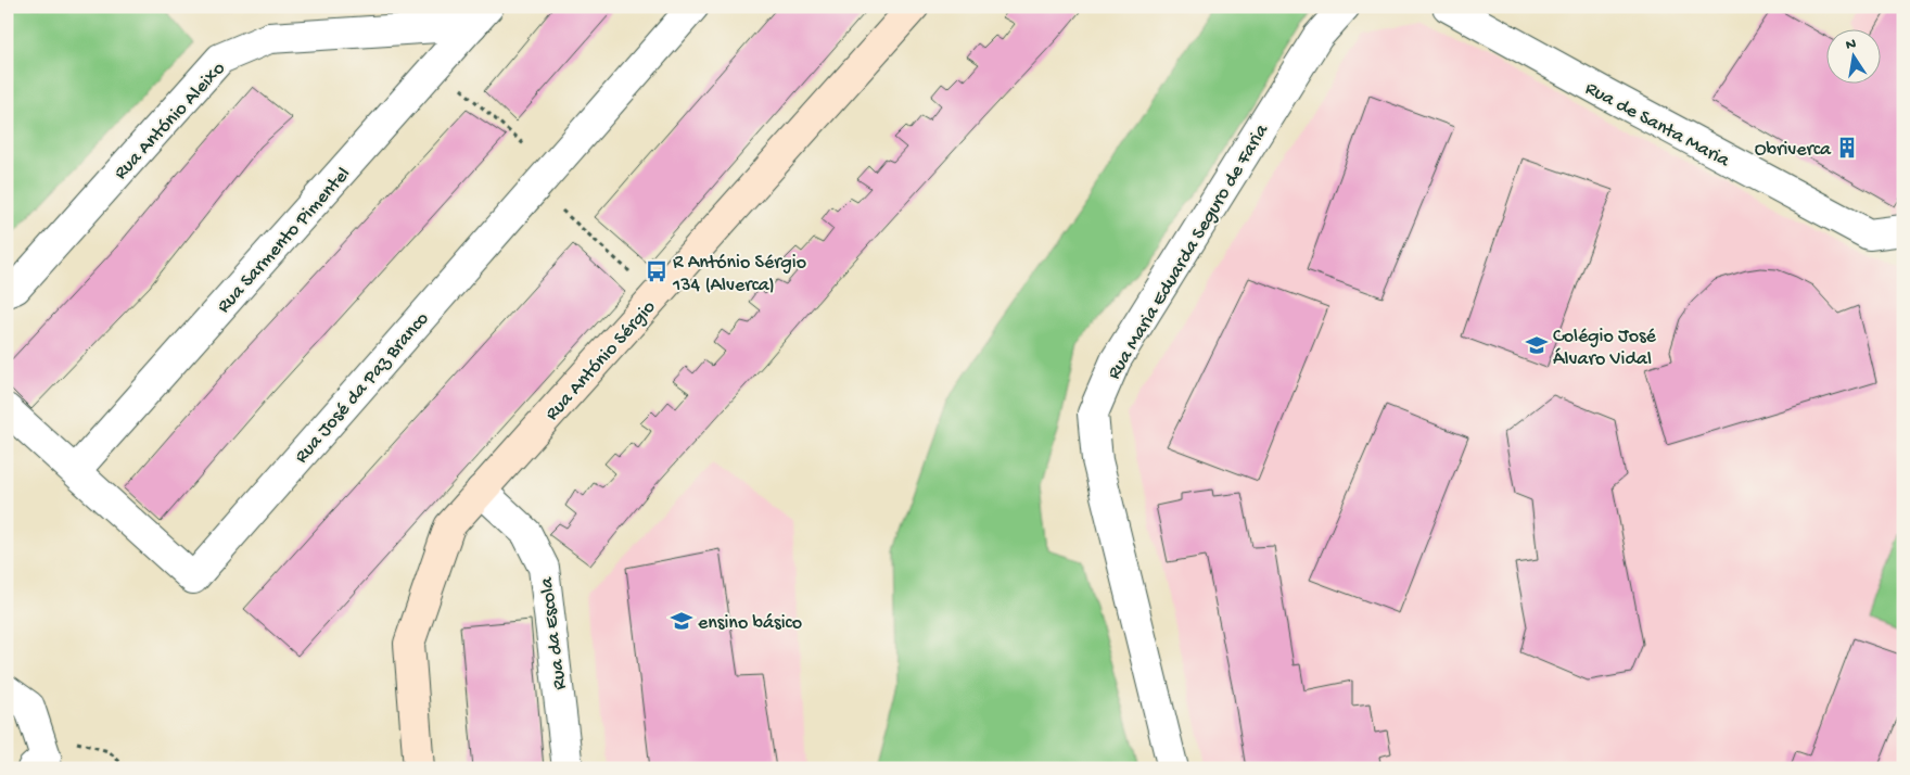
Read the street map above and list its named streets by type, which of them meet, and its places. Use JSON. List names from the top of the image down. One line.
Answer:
{"streets":{"main road":["Rua António Sérgio"],"street":["Rua António Aleixo","Rua de Santa Maria","Rua Sarmento Pimentel","Rua Maria Eduarda Seguro de Faria","Rua José da Paz Branco","Rua da Escola"]},"crossings":[["Rua António Aleixo","Rua Sarmento Pimentel"],["Rua Sarmento Pimentel","Rua José da Paz Branco"],["Rua António Sérgio","Rua da Escola"]],"places":{"building":["Obriverca"],"bus stop":["R António Sérgio 134 (Alverca)"],"school or university":["Colégio José Álvaro Vidal","ensino básico"]},"north":"top"}
